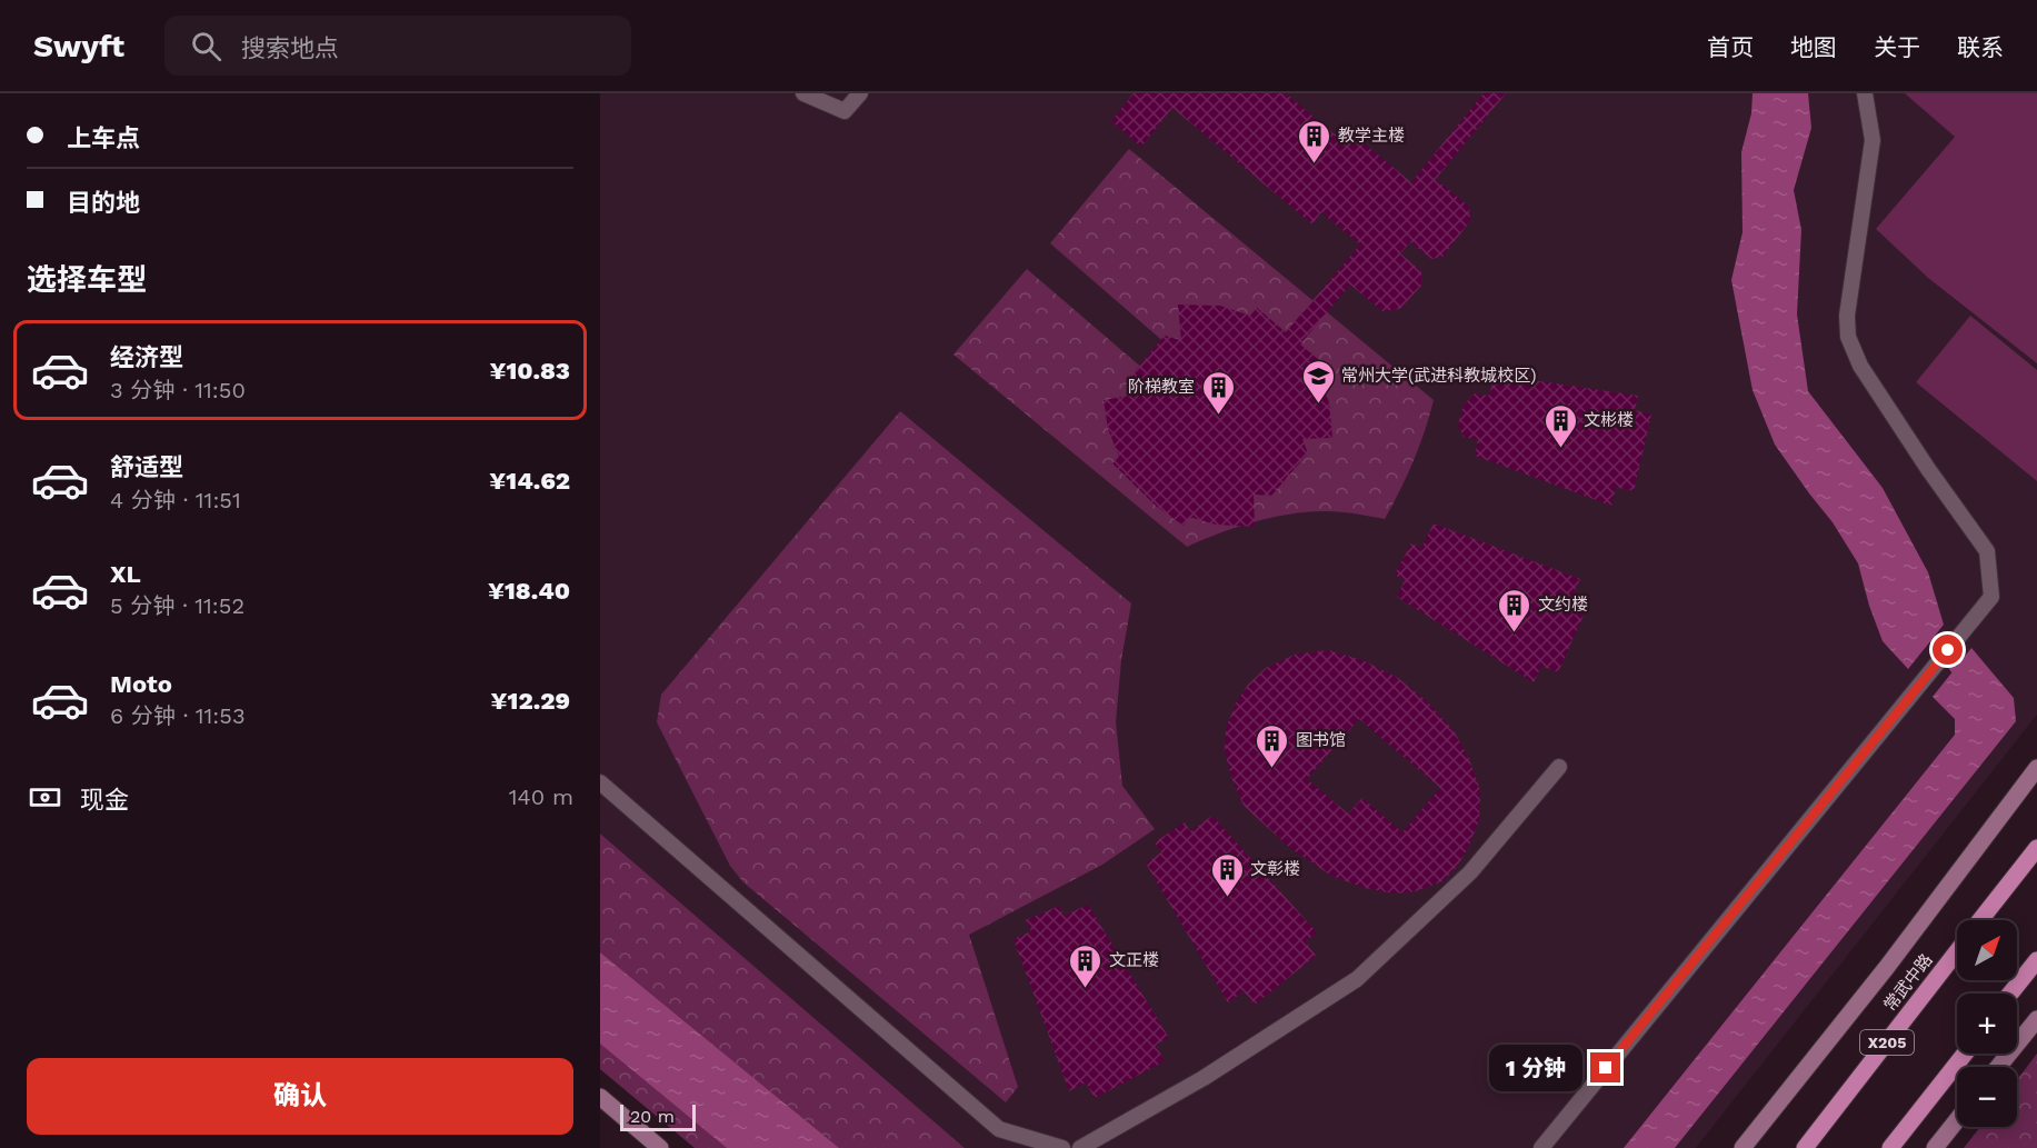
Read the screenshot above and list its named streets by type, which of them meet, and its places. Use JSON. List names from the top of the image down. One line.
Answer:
{"streets":{"main road":["常武中路","X205"]},"places":{"building":["教学主楼","阶梯教室","文彬楼","文约楼","图书馆","文彰楼","文正楼"],"school or university":["常州大学(武进科教城校区)"]},"scale_bar":"20 m","north":"top right","page":{"header":"Swyft","search":"搜索地点","nav":["首页","地图","关于","联系"],"banner":["上车点","目的地"],"heading":"选择车型","list":[{"name":"经济型","note":"3 分钟 · 11:50","value":"¥10.83"},{"name":"舒适型","note":"4 分钟 · 11:51","value":"¥14.62"},{"name":"XL","note":"5 分钟 · 11:52","value":"¥18.40"},{"name":"Moto","note":"6 分钟 · 11:53","value":"¥12.29"}],"pay":["现金","140 m"],"map_buttons":["+","−"],"buttons":"确认","bubble":"1 分钟","scale":"20 m"}}
